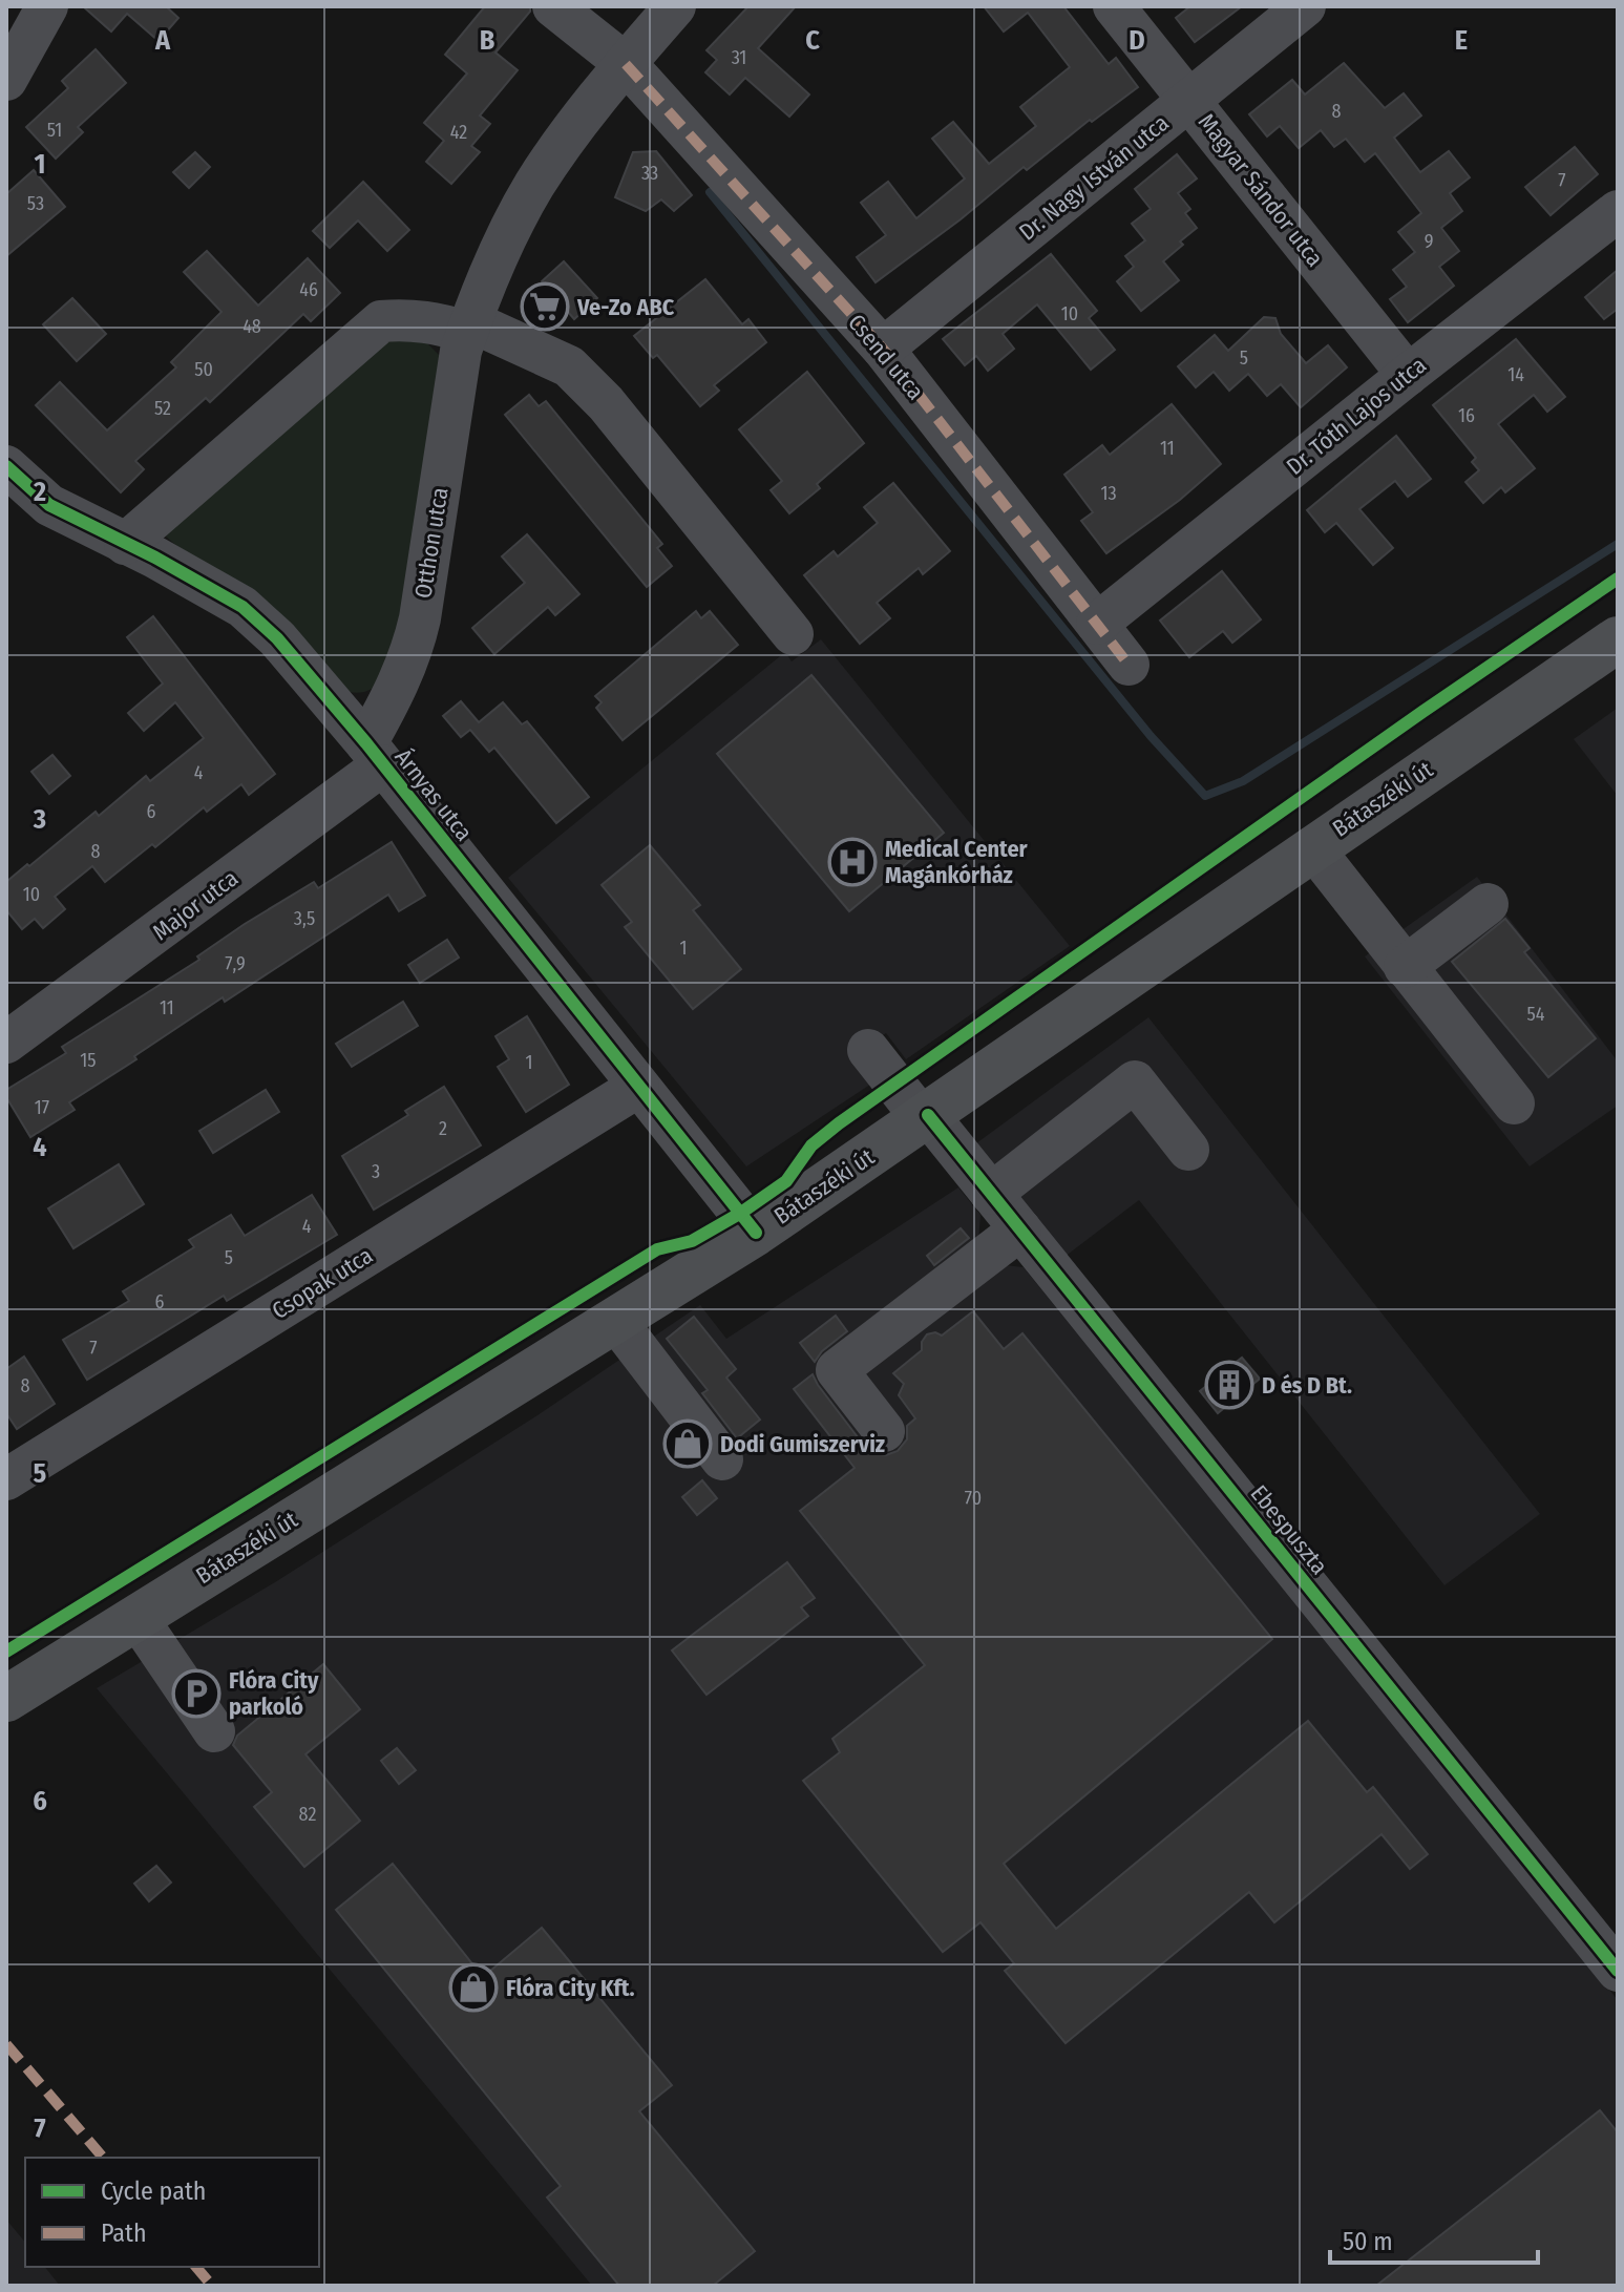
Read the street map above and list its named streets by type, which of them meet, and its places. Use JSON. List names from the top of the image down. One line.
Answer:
{"streets":{"main road":["Bátaszéki út"],"street":["Dr. Nagy István utca","Magyar Sándor utca","Csend utca","Dr. Tóth Lajos utca","Otthon utca","Árnyas utca","Major utca","Csopak utca","Ebespuszta"]},"crossings":[["Dr. Nagy István utca","Magyar Sándor utca"],["Dr. Nagy István utca","Csend utca"],["Magyar Sándor utca","Dr. Tóth Lajos utca"],["Csend utca","Dr. Tóth Lajos utca"],["Csend utca","Otthon utca"],["Otthon utca","Árnyas utca"],["Otthon utca","Major utca"],["Árnyas utca","Bátaszéki út"],["Árnyas utca","Major utca"],["Árnyas utca","Csopak utca"],["Bátaszéki út","Ebespuszta"]],"places":{"supermarket":["Ve-Zo ABC"],"hospital":["Medical Center Magánkórház"],"building":["D és D Bt."],"shop":["Dodi Gumiszerviz","Flóra City Kft."],"parking":["Flóra City parkoló"]},"house_numbers":["31","8","51","42","33","7","53","9","46","10","48","5","50","14","52","16","11","13","4","6","8","10","3,5","1","7,9","11","54","15","1","17","2","3","4","5","6","7","8","70","82"],"legend":["Cycle path","Path"],"scale_bar":"50 m","grid":{"columns":["A","B","C","D","E"],"rows":["1","2","3","4","5","6","7"]}}
